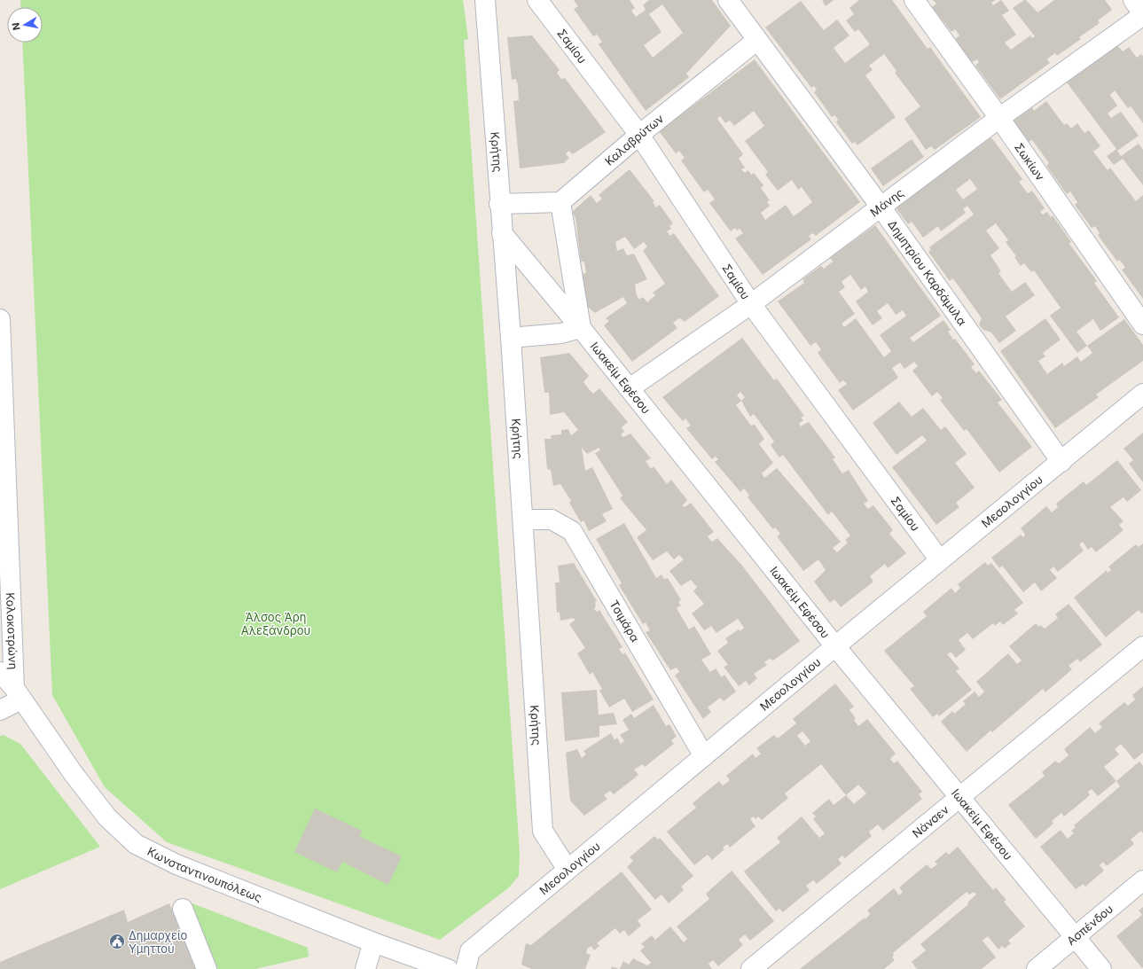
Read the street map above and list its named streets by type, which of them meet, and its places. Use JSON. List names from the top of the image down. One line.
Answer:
{"streets":{"street":["Σαμίου","Καλαβρύτων","Κρήτης","Σωκίων","Μάνης","Δημητρίου Καρδάμυλα","Ιωακείμ Εφέσου","Μεσολογγίου","Τσιμάρα","Κολοκοτρώνη","Νάνσεν","Κωνσταντινουπόλεως","Ασπένδου"]},"crossings":[["Σαμίου","Καλαβρύτων"],["Σαμίου","Μάνης"],["Σαμίου","Μεσολογγίου"],["Καλαβρύτων","Δημητρίου Καρδάμυλα"],["Κρήτης","Ιωακείμ Εφέσου"],["Κρήτης","Μεσολογγίου"],["Κρήτης","Τσιμάρα"],["Σωκίων","Μάνης"],["Μάνης","Δημητρίου Καρδάμυλα"],["Μάνης","Ιωακείμ Εφέσου"],["Δημητρίου Καρδάμυλα","Μεσολογγίου"],["Ιωακείμ Εφέσου","Μεσολογγίου"],["Ιωακείμ Εφέσου","Νάνσεν"],["Ιωακείμ Εφέσου","Ασπένδου"],["Μεσολογγίου","Τσιμάρα"],["Κολοκοτρώνη","Κωνσταντινουπόλεως"]],"parks":["Άλσος Άρη Αλεξάνδρου"],"places":{"public building":["Δημαρχείο Υμηττού"]},"north":"left"}
